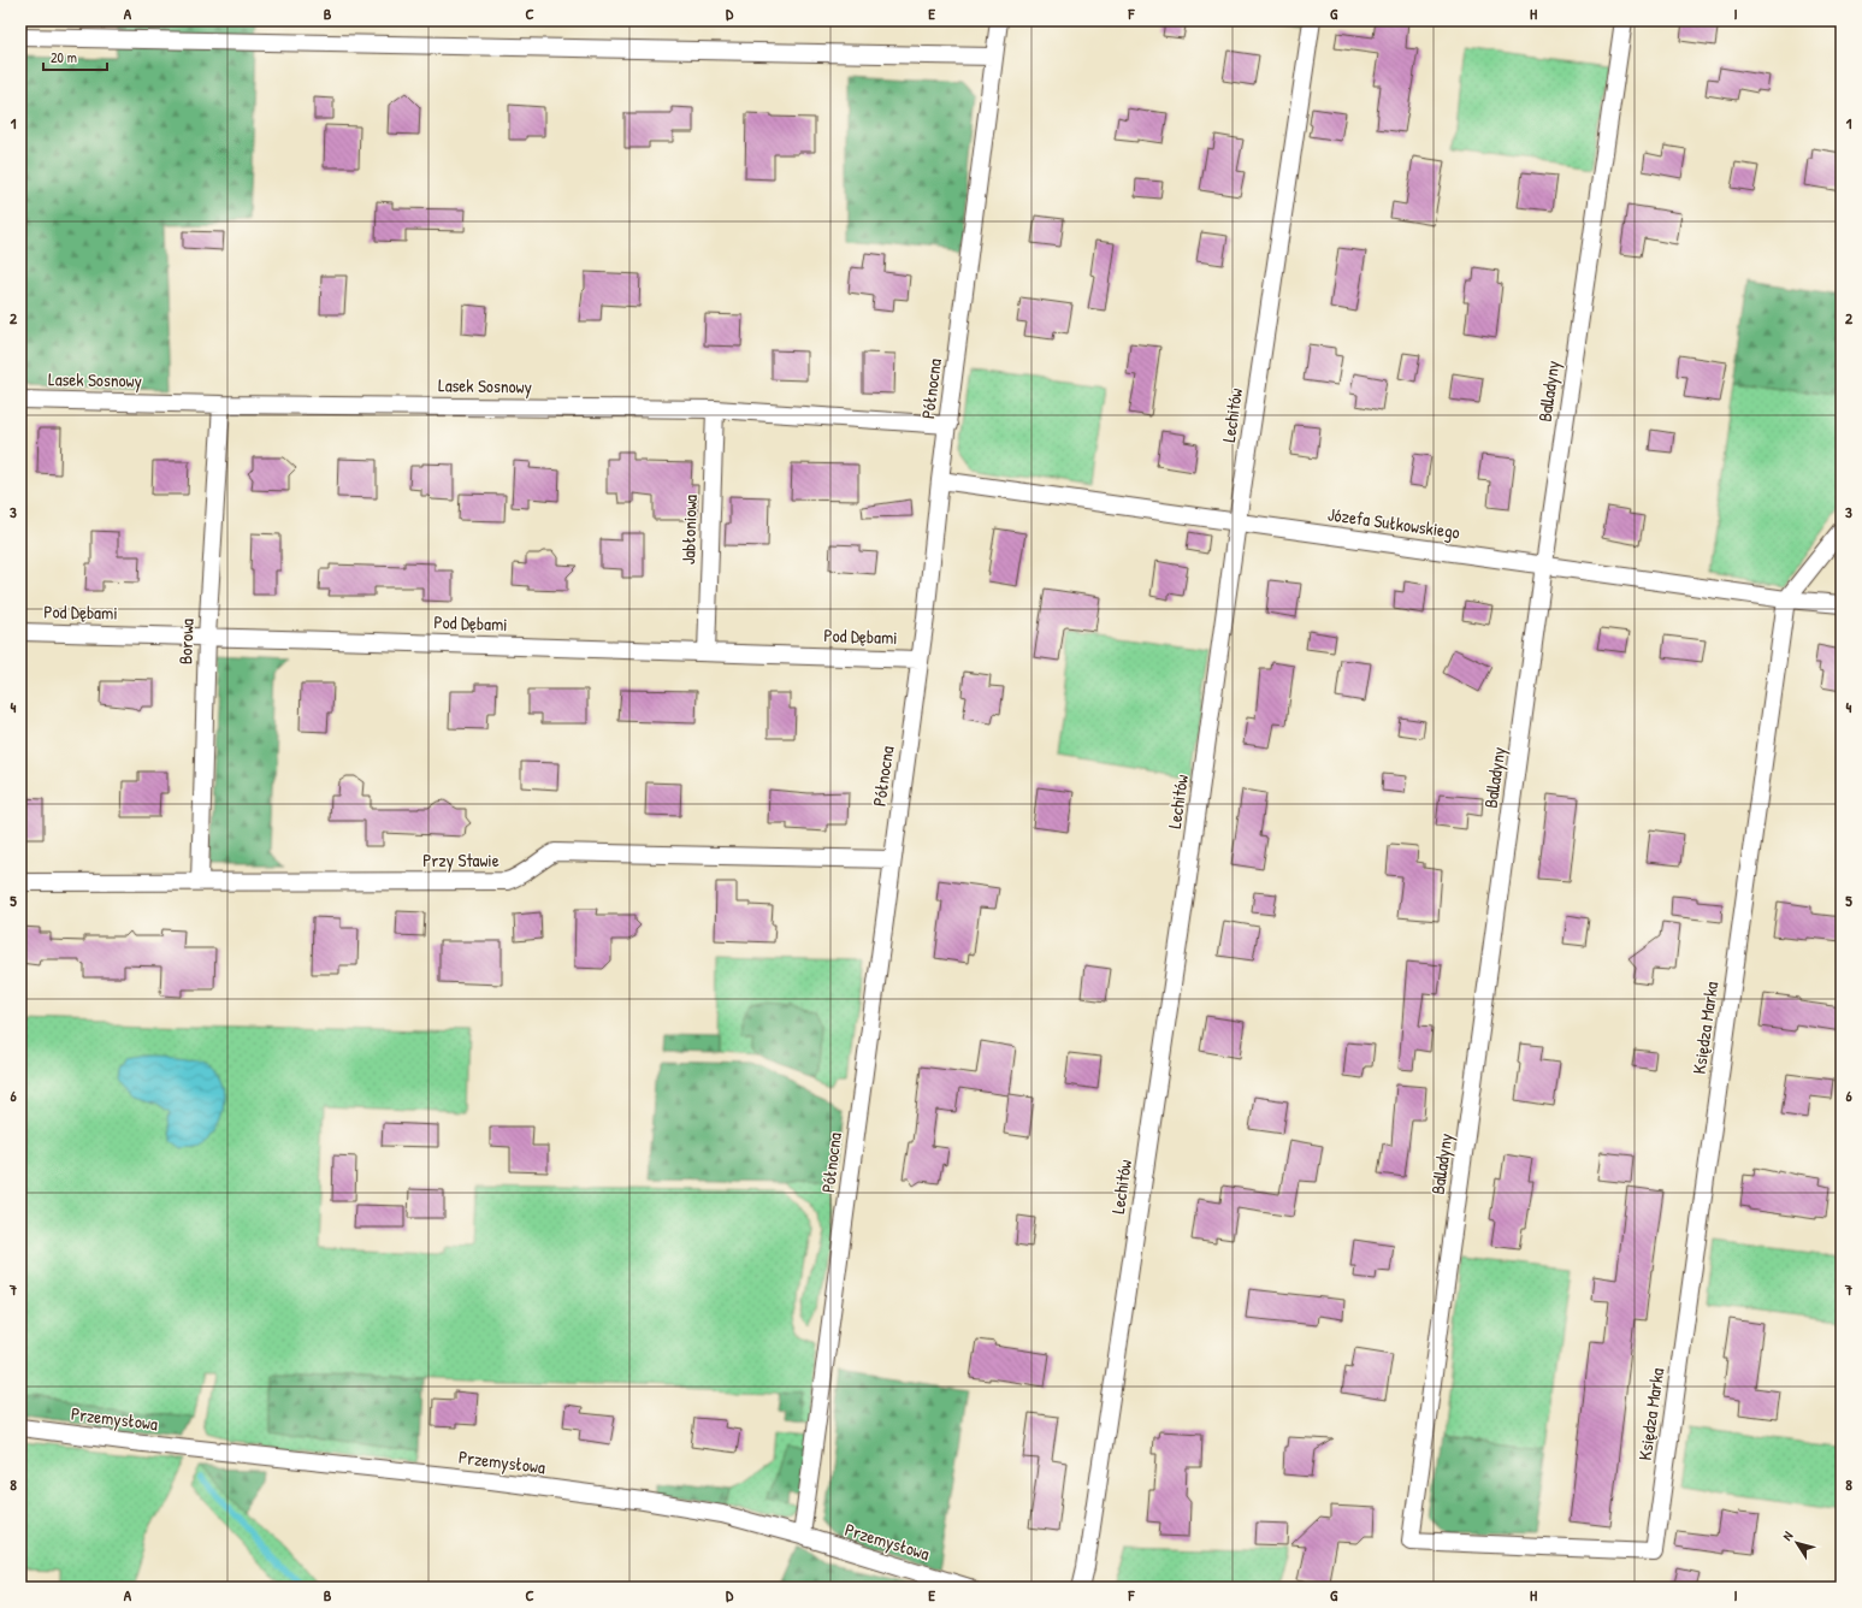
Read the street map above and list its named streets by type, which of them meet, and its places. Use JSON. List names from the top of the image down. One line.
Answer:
{"streets":{"street":["Lasek Sosnowy","Północna","Balladyny","Lechitów","Józefa Sułkowskiego","Jabłoniowa","Pod Dębami","Borowa","Przy Stawie","Księdza Marka","Przemysłowa"]},"crossings":[["Lasek Sosnowy","Północna"],["Lasek Sosnowy","Jabłoniowa"],["Lasek Sosnowy","Borowa"],["Północna","Józefa Sułkowskiego"],["Północna","Pod Dębami"],["Północna","Przy Stawie"],["Północna","Przemysłowa"],["Balladyny","Józefa Sułkowskiego"],["Balladyny","Księdza Marka"],["Lechitów","Józefa Sułkowskiego"],["Józefa Sułkowskiego","Księdza Marka"],["Jabłoniowa","Pod Dębami"],["Pod Dębami","Borowa"],["Borowa","Przy Stawie"]],"scale_bar":"20 m","north":"top left","grid":{"columns":["A","B","C","D","E","F","G","H","I"],"rows":["1","2","3","4","5","6","7","8"]}}
